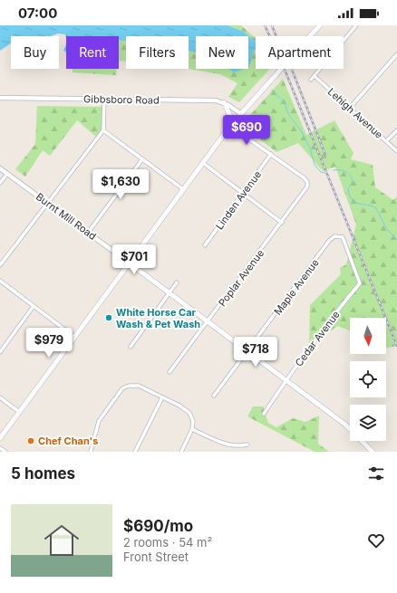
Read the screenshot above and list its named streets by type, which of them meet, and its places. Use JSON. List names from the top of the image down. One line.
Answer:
{"streets":{"main road":["Burnt Mill Road"],"street":["Gibbsboro Road","Lehigh Avenue","Linden Avenue","Poplar Avenue","Maple Avenue","Cedar Avenue"]},"crossings":[["Linden Avenue","Poplar Avenue"],["Burnt Mill Road","Poplar Avenue"],["Burnt Mill Road","Maple Avenue"],["Burnt Mill Road","Cedar Avenue"],["Maple Avenue","Cedar Avenue"]],"places":["White Horse Car Wash & Pet Wash","Chef Chan's"],"north":"bottom","page":{"status":"07:00","chip":["Buy","Rent","Filters","New","Apartment"],"price":["$690","$1,630","$701","$979","$718"],"heading":"5 homes","list":[{"name":"$690/mo","note":"2 rooms · 54 m² · Front Street"}]}}
